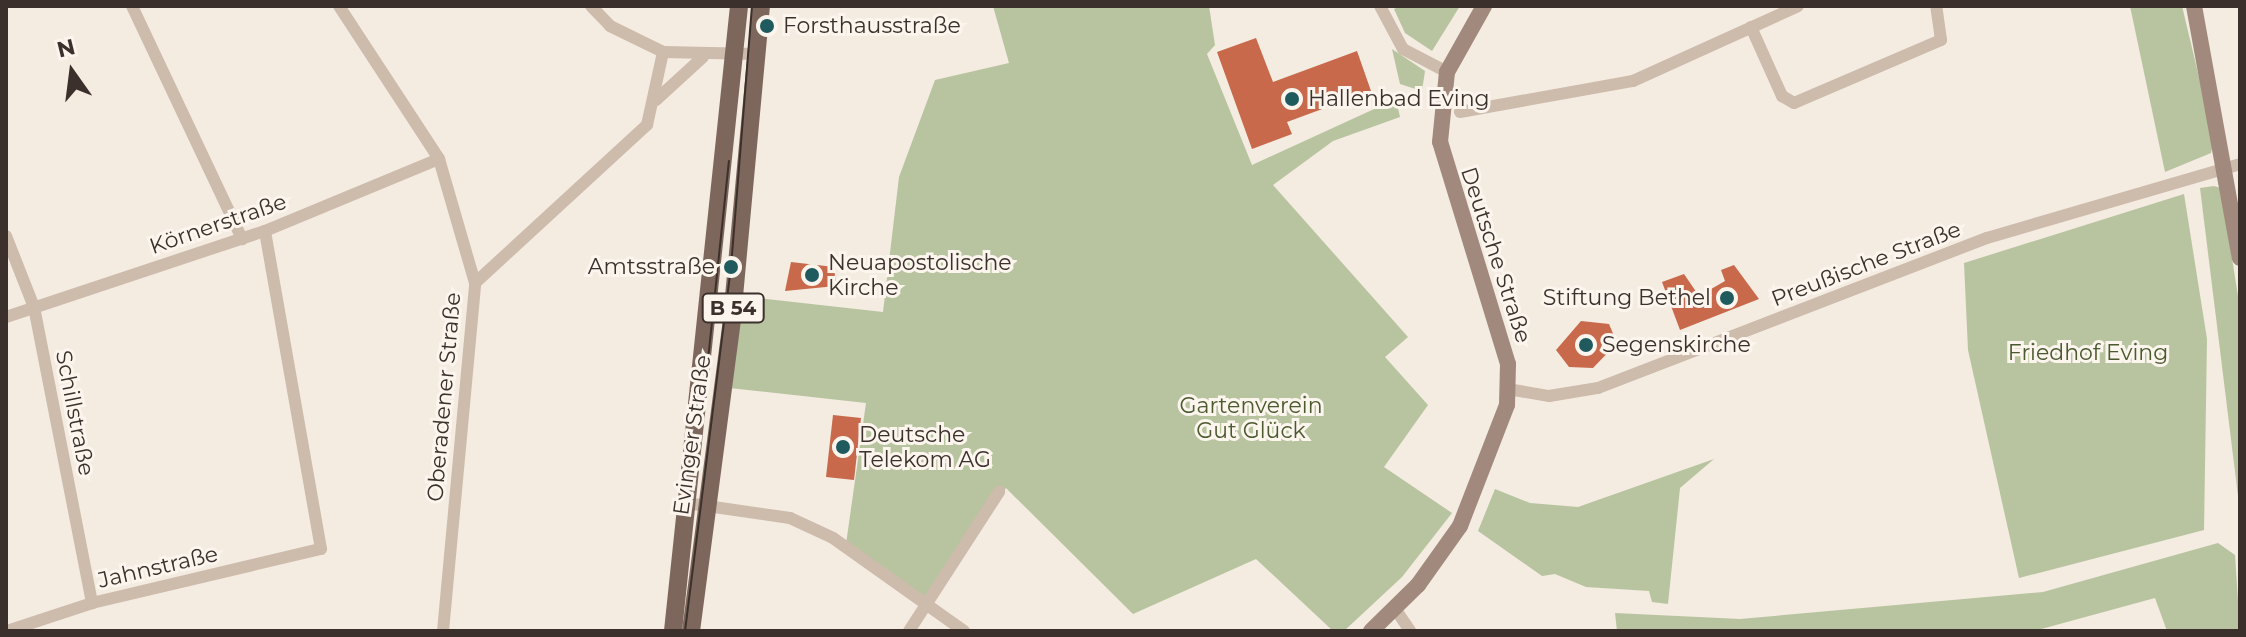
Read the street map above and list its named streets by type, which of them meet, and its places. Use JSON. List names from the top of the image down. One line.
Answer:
{"streets":{"main road":["B 54","Evinger Straße"],"street":["Körnerstraße","Deutsche Straße","Preußische Straße","Oberadener Straße","Schillstraße","Jahnstraße"]},"crossings":[["Körnerstraße","Schillstraße"],["Körnerstraße","Jahnstraße"],["Deutsche Straße","Preußische Straße"],["Schillstraße","Jahnstraße"]],"parks":["Friedhof Eving","Gartenverein Gut Glück"],"places":["Forsthausstraße","Hallenbad Eving","Amtsstraße","Neuapostolische Kirche","Stiftung Bethel","Segenskirche","Deutsche Telekom AG"],"north":"top"}
